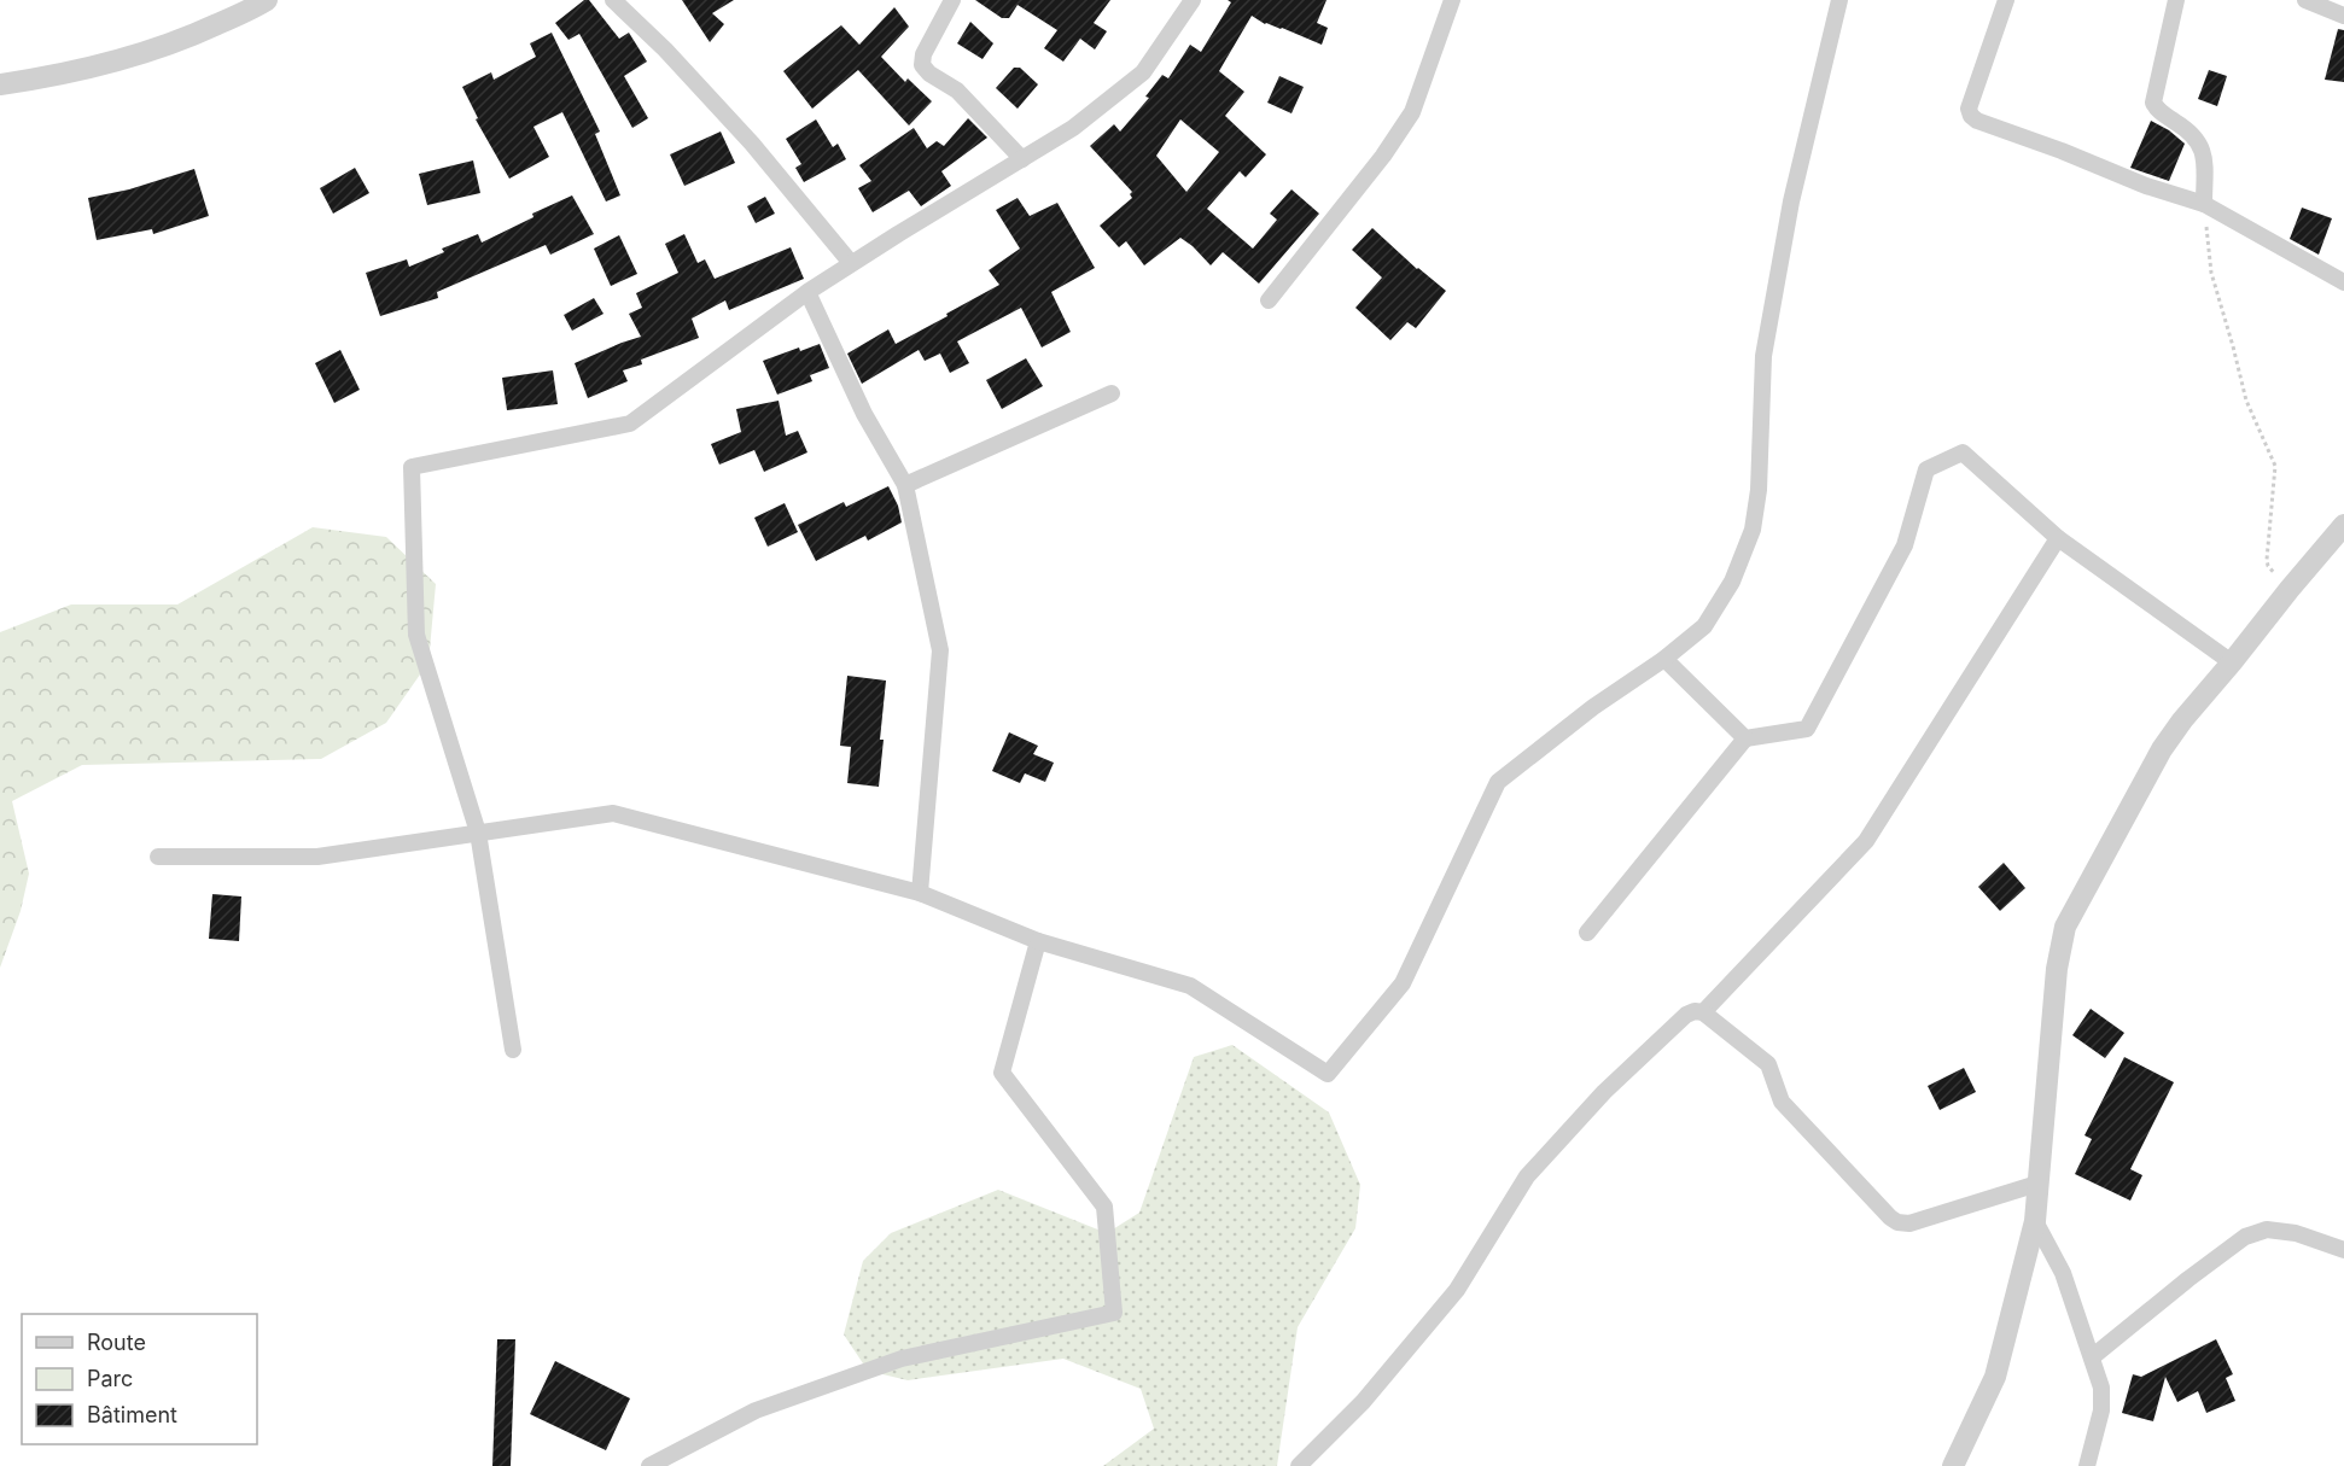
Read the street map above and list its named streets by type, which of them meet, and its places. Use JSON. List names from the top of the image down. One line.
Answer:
{"legend":["Route","Parc","Bâtiment"]}
